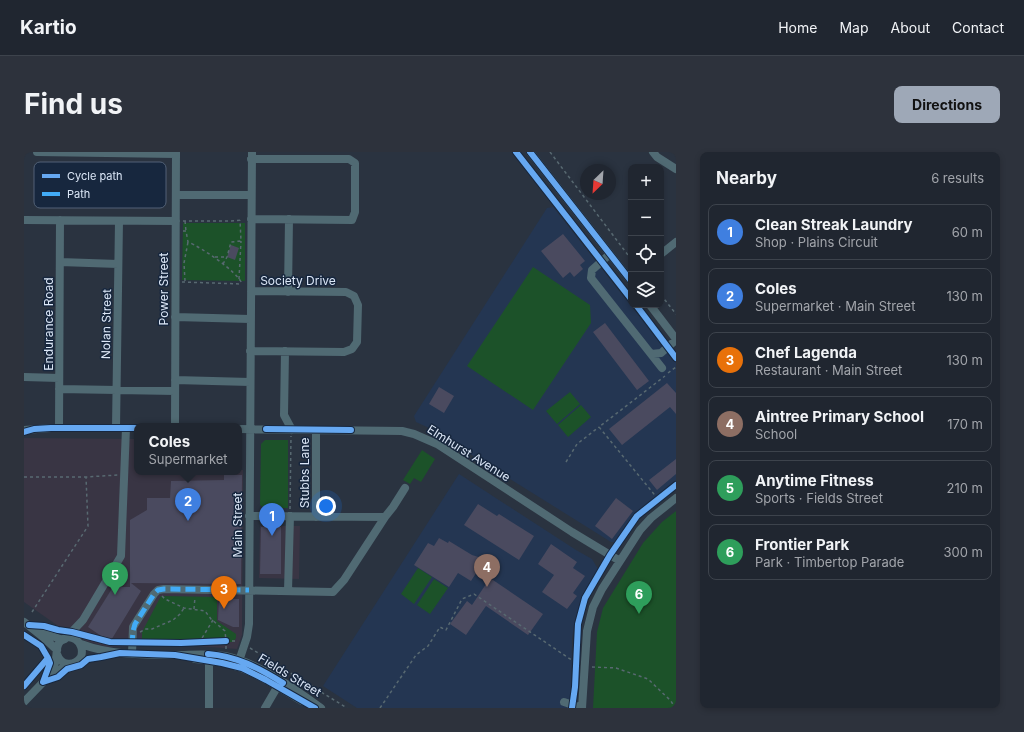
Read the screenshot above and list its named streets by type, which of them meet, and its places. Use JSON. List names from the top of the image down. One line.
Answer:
{"streets":{"street":["Society Drive","Power Street","Endurance Road","Nolan Street","Elmhurst Avenue","Stubbs Lane","Main Street","Fields Street"]},"crossings":[["Society Drive","Main Street"],["Elmhurst Avenue","Stubbs Lane"],["Elmhurst Avenue","Main Street"],["Main Street","Fields Street"]],"legend":["Cycle path","Path"],"north":"bottom left","page":{"header":"Kartio","nav":["Home","Map","About","Contact"],"buttons":"Directions","title":"Find us","heading":["Nearby","6 results"],"map_buttons":["+","−"],"list":[{"mark":"1","name":"Clean Streak Laundry","note":"Shop · Plains Circuit","value":"60 m"},{"mark":"2","name":"Coles","note":"Supermarket · Main Street","value":"130 m"},{"mark":"3","name":"Chef Lagenda","note":"Restaurant · Main Street","value":"130 m"},{"mark":"4","name":"Aintree Primary School","note":"School","value":"170 m"},{"mark":"5","name":"Anytime Fitness","note":"Sports · Fields Street","value":"210 m"},{"mark":"6","name":"Frontier Park","note":"Park · Timbertop Parade","value":"300 m"}],"popup":["Coles","Supermarket"],"pins":["2","1","4","5","3","6"]}}
